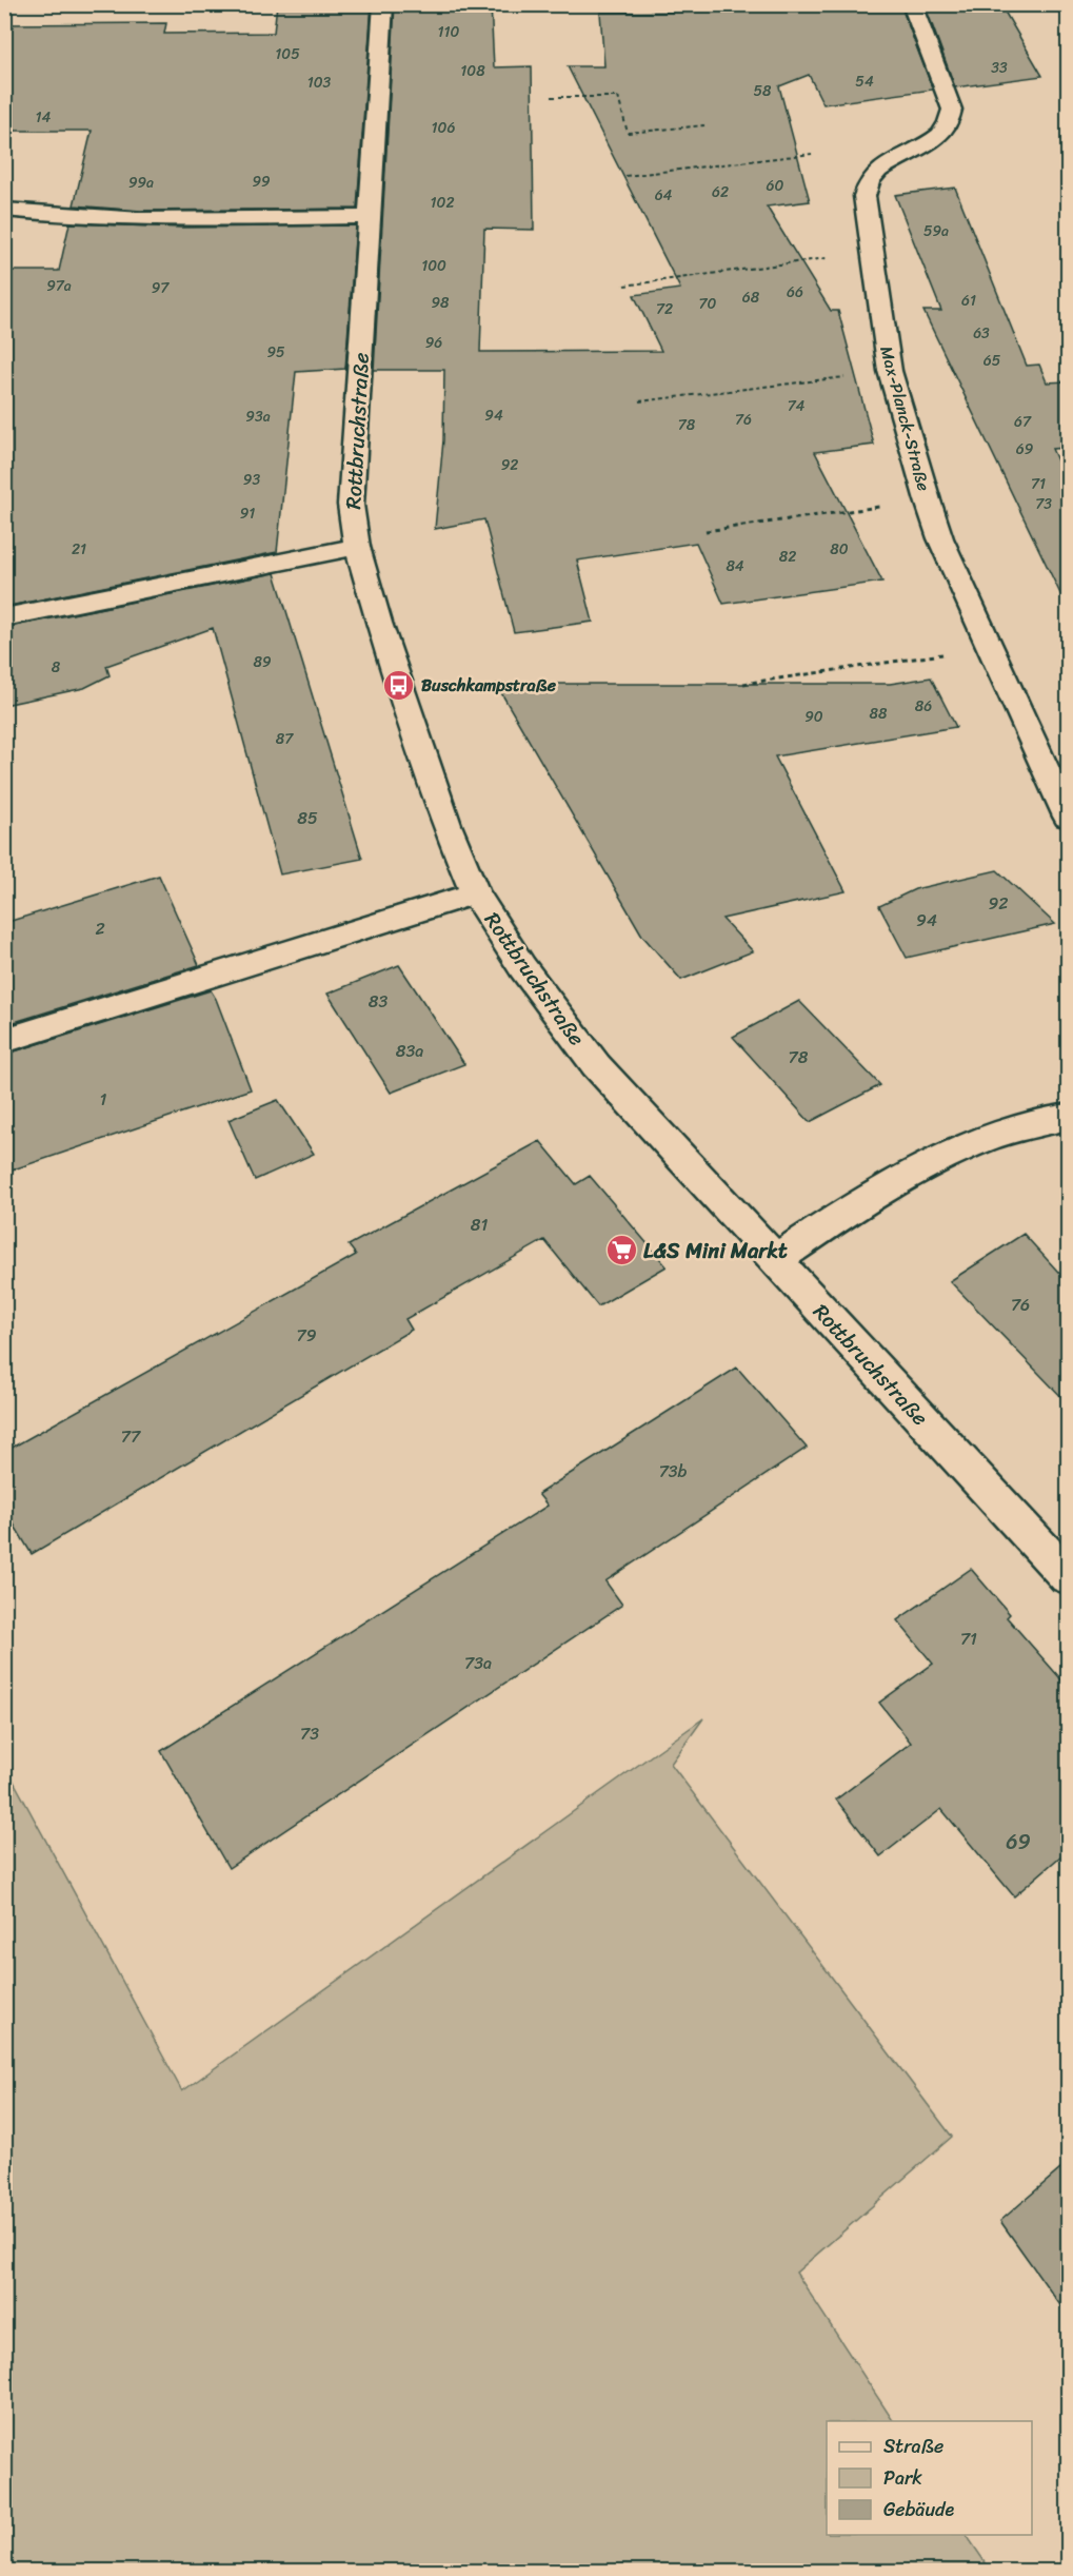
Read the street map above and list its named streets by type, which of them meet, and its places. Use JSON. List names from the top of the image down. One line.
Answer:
{"streets":{"street":["Max-Planck-Straße","Rottbruchstraße"]},"places":{"bus stop":["Buschkampstraße"],"supermarket":["L&S Mini Markt"]},"house_numbers":["110","105","33","108","54","103","58","14","106","99","99a","60","62","64","102","59a","100","97a","97","66","68","61","98","70","72","63","96","95","65","74","94","93a","76","67","78","69","92","93","71","73","91","21","80","82","84","89","8","86","88","90","87","85","92","94","2","83","83a","78","1","81","76","79","77","73b","71","73a","73","69"],"legend":["Straße","Park","Gebäude"]}
